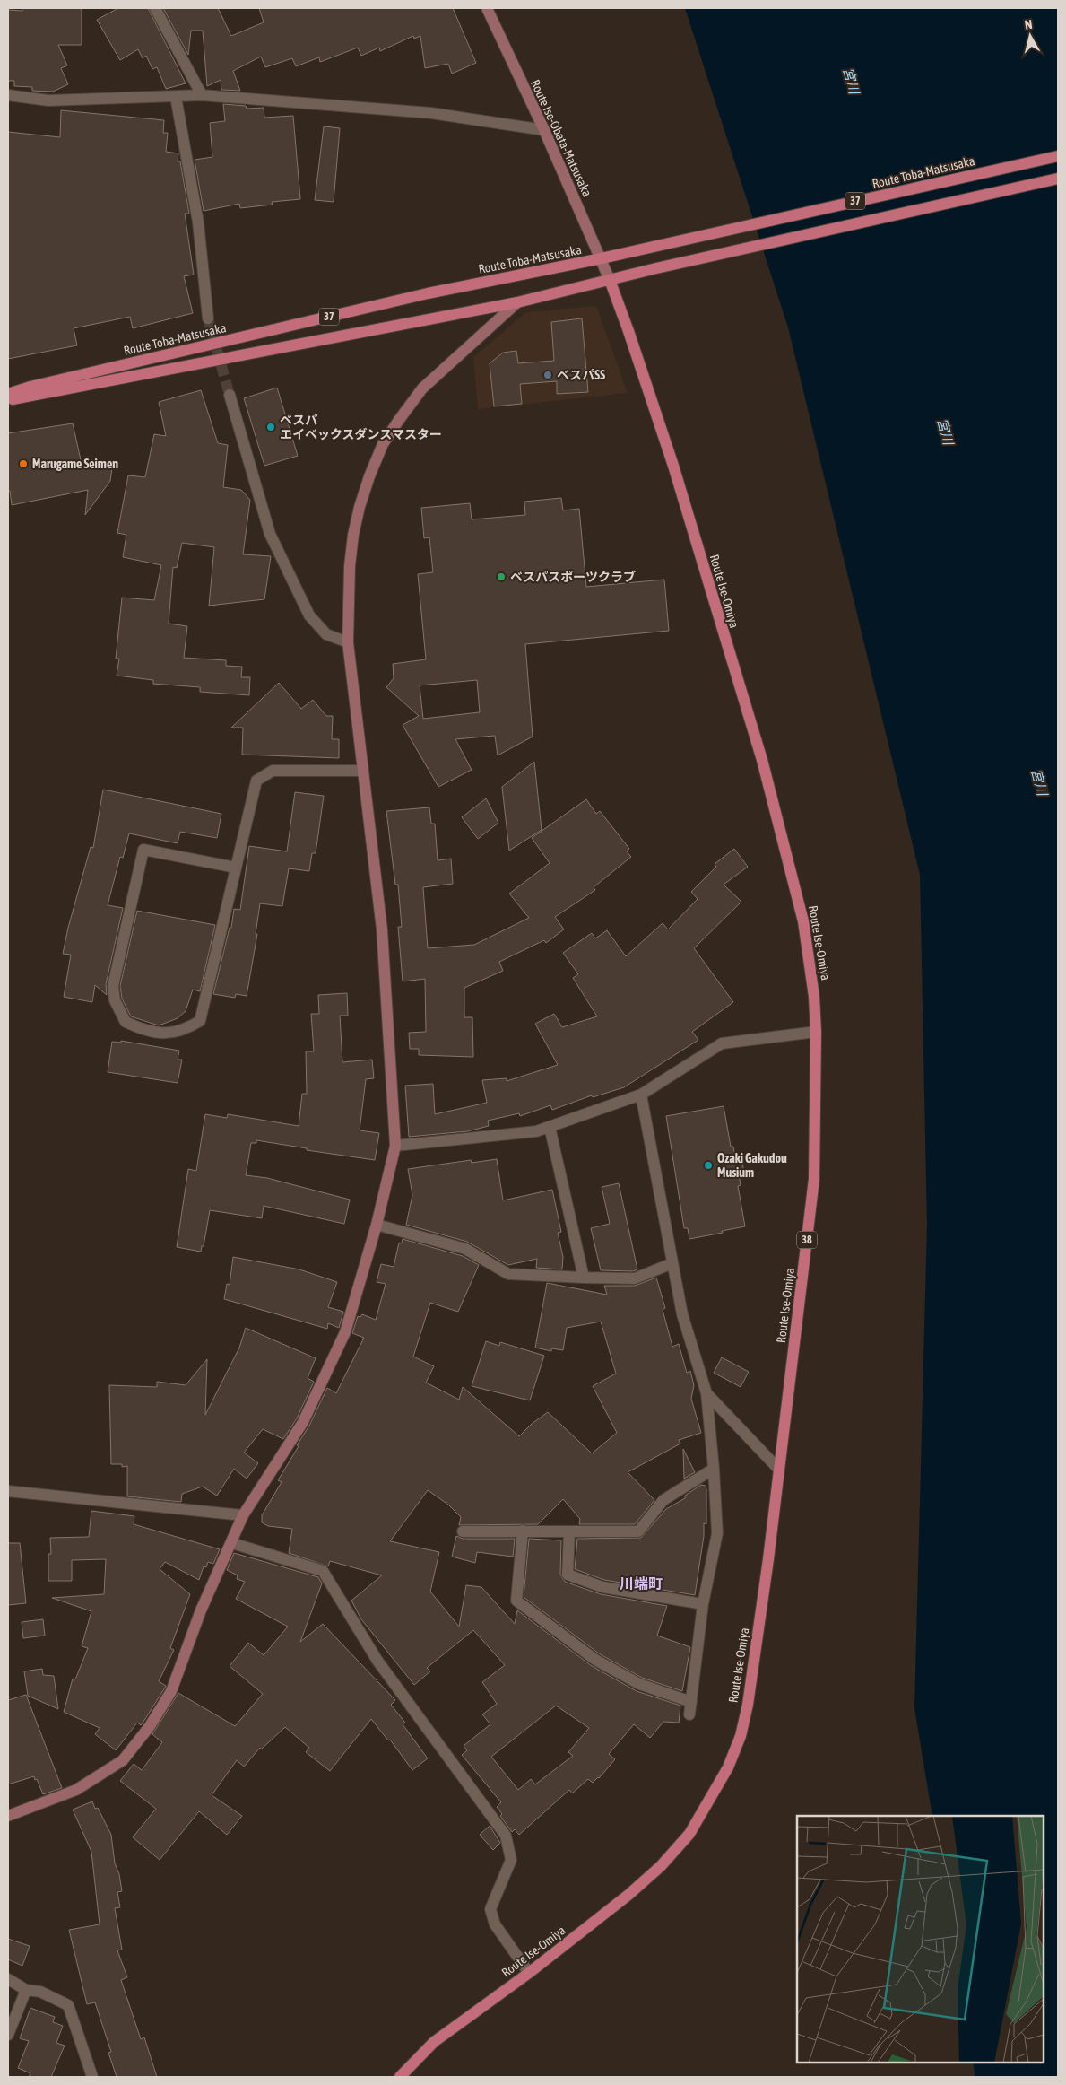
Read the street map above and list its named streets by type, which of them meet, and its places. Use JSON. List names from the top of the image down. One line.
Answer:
{"streets":{"main road":["Route Toba-Matsusaka","37","Route Ise-Omiya","38"],"street":["Route Ise-Obata-Matsusaka"]},"crossings":[["Route Ise-Obata-Matsusaka","Route Toba-Matsusaka"],["Route Ise-Obata-Matsusaka","37"],["Route Ise-Obata-Matsusaka","Route Ise-Omiya"],["37","Route Ise-Omiya"]],"districts":["川端町"],"water":["宮川"],"places":["ベスパSS","ベスパ エイベックスダンスマスター","Marugame Seimen","ベスパスポーツクラブ","Ozaki Gakudou Musium"],"north":"top"}
